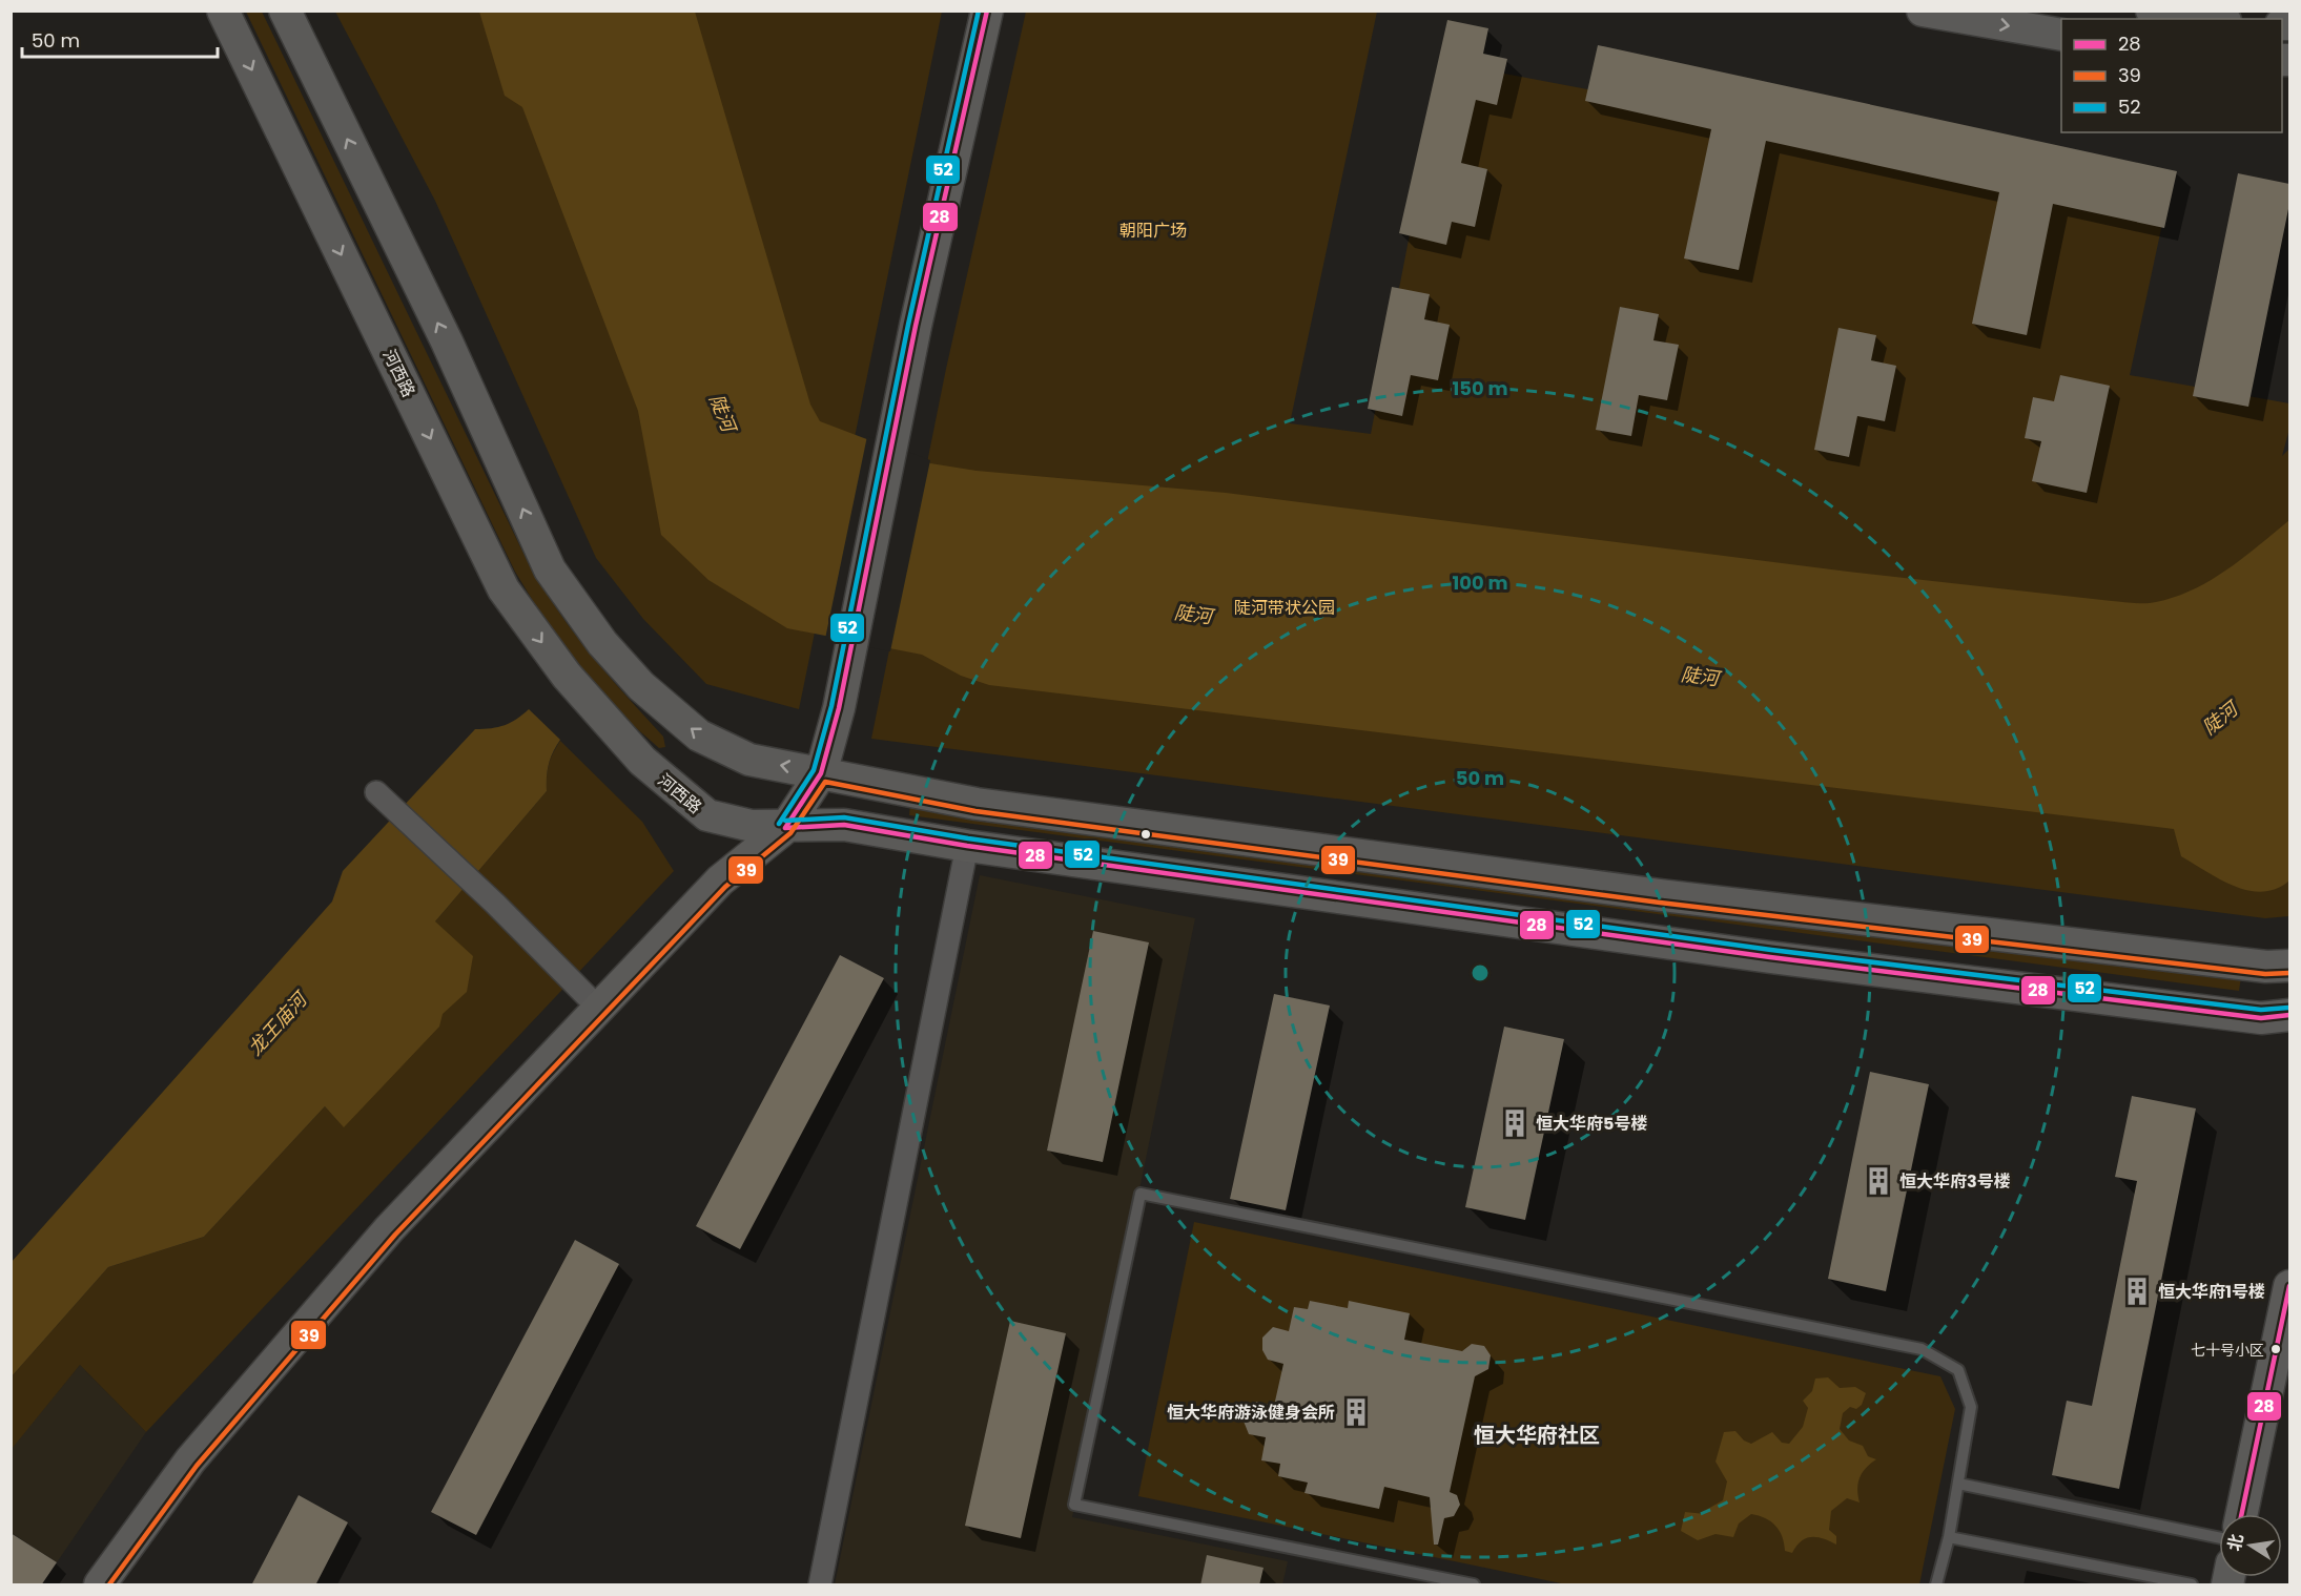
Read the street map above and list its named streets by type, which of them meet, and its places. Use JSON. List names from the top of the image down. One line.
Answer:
{"streets":{"main road":["河西路"]},"districts":["恒大华府社区"],"water":["陡河","龙王庙河"],"parks":["朝阳广场","陡河带状公园"],"places":{"building":["恒大华府5号楼","恒大华府3号楼","恒大华府1号楼","恒大华府游泳健身会所"],"other":["七十号小区"]},"lines":["transit line 28","transit line 52","transit line 39"],"legend":["28","39","52"],"scale_bar":"50 m","north":"left","rings":["150 m","100 m","50 m"]}
